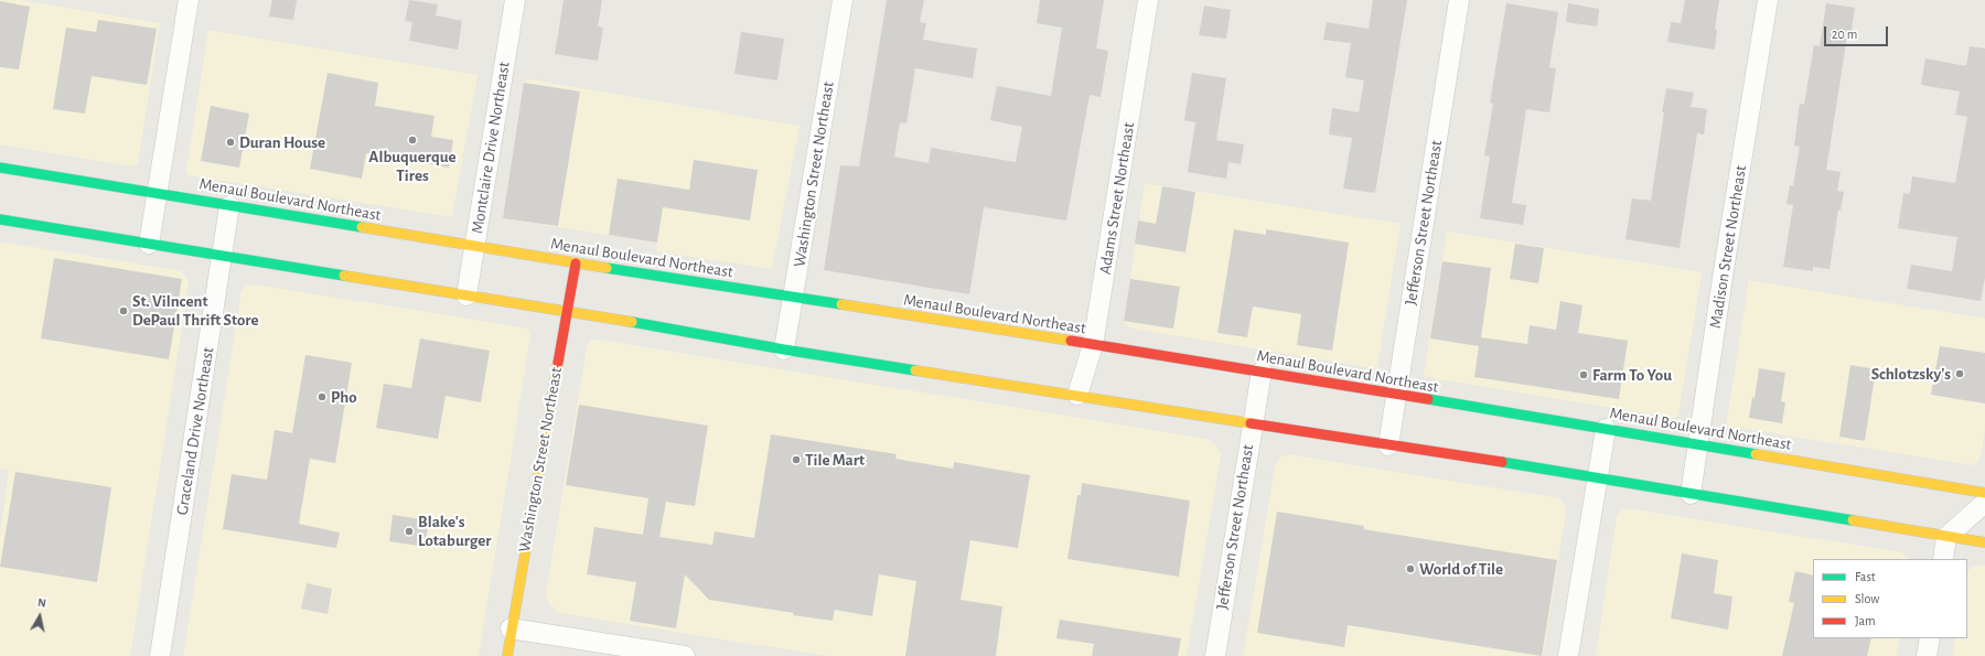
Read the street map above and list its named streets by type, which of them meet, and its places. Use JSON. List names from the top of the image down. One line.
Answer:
{"streets":{"main road":["Washington Street Northeast","Menaul Boulevard Northeast"],"street":["Montclaire Drive Northeast","Adams Street Northeast","Jefferson Street Northeast","Madison Street Northeast","Graceland Drive Northeast"]},"crossings":[["Montclaire Drive Northeast","Menaul Boulevard Northeast"],["Washington Street Northeast","Menaul Boulevard Northeast"],["Adams Street Northeast","Menaul Boulevard Northeast"],["Menaul Boulevard Northeast","Jefferson Street Northeast"],["Menaul Boulevard Northeast","Madison Street Northeast"],["Menaul Boulevard Northeast","Graceland Drive Northeast"]],"places":["Albuquerque Tires","Duran House","St. Vilncent DePaul Thrift Store","Schlotzsky's","Farm To You","Pho","Tile Mart","Blake's Lotaburger","World of Tile"],"legend":["Fast","Slow","Jam"],"scale_bar":"20 m","north":"top"}
